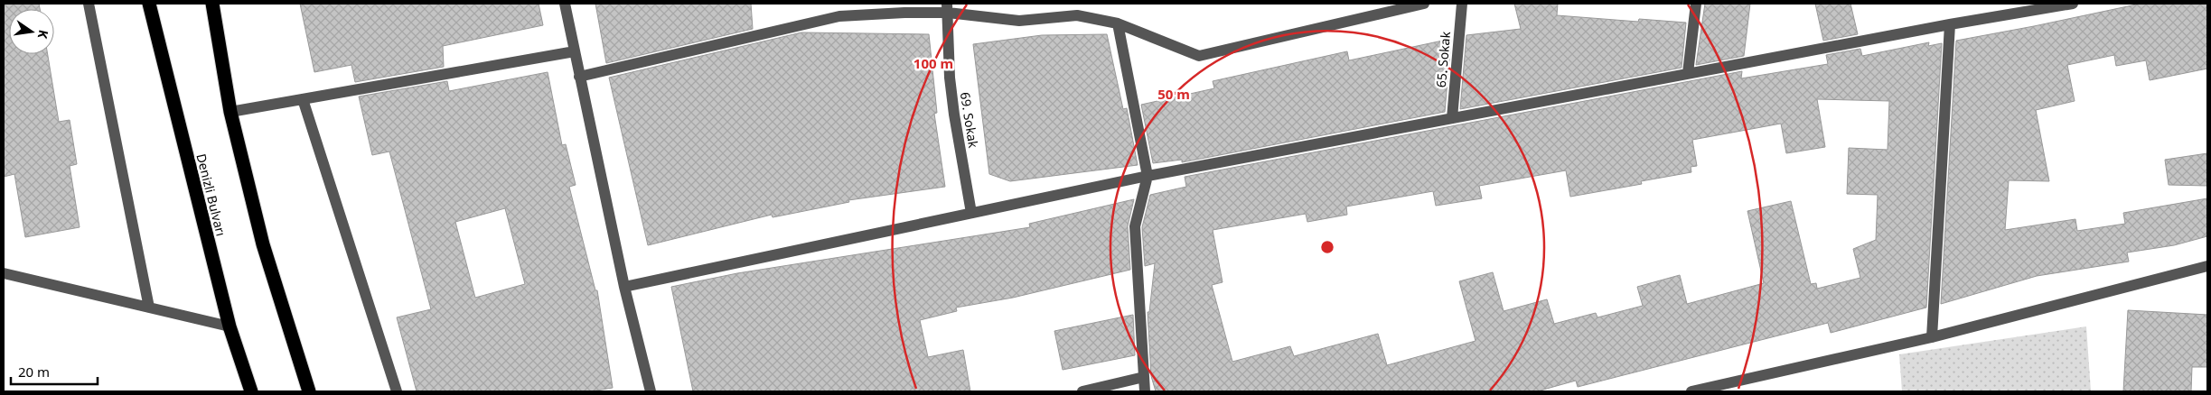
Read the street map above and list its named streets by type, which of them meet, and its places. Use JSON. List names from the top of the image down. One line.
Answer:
{"streets":{"highway":["Denizli Bulvarı"],"street":["65. Sokak","69. Sokak"]},"scale_bar":"20 m","north":"right","rings":["100 m","50 m"]}
